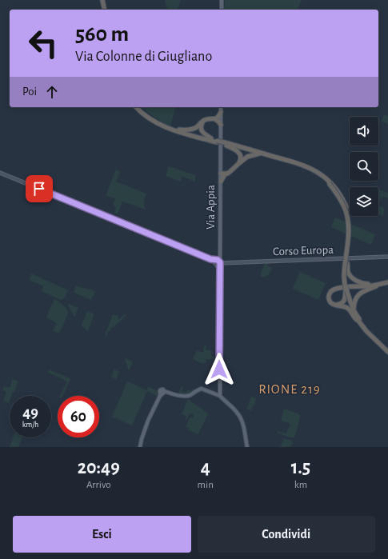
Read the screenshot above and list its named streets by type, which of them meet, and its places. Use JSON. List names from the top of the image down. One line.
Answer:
{"streets":{"main road":["Via Appia","Corso Europa"]},"crossings":[["Via Appia","Corso Europa"]],"districts":["RIONE 219"],"page":{"turn":["560 m","Via Colonne di Giugliano"],"then":"Poi","speed":"49 km/h","limit":"60","eta":["20:49","Arrivo","4","min","1.5","km"],"buttons":["Esci","Condividi"]}}
